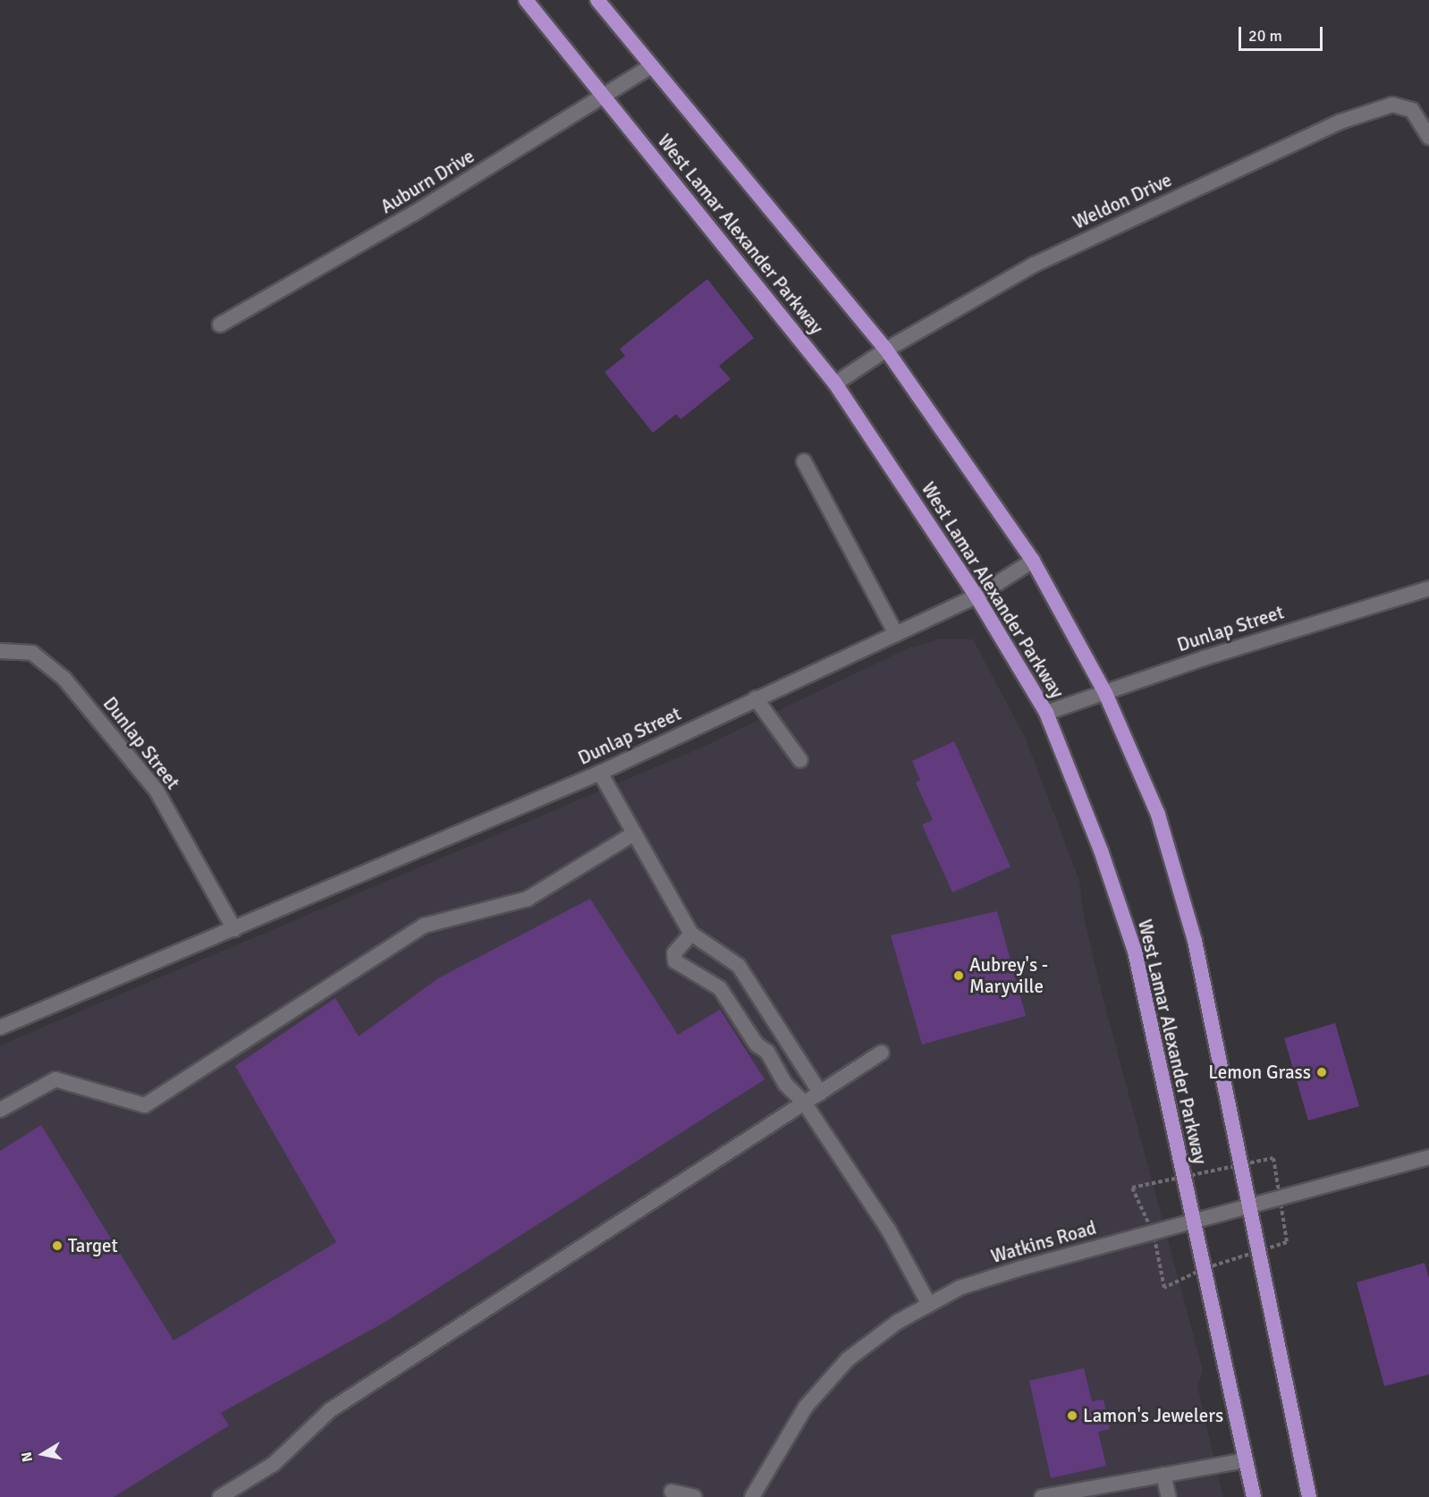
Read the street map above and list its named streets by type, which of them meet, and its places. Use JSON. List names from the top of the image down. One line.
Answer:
{"streets":{"highway":["West Lamar Alexander Parkway"],"street":["Auburn Drive","Weldon Drive","Dunlap Street","Watkins Road"]},"crossings":[["Auburn Drive","West Lamar Alexander Parkway"],["Weldon Drive","West Lamar Alexander Parkway"],["West Lamar Alexander Parkway","Dunlap Street"],["West Lamar Alexander Parkway","Watkins Road"]],"places":["Aubrey's - Maryville","Lemon Grass","Target","Lamon's Jewelers"],"scale_bar":"20 m","north":"left"}
